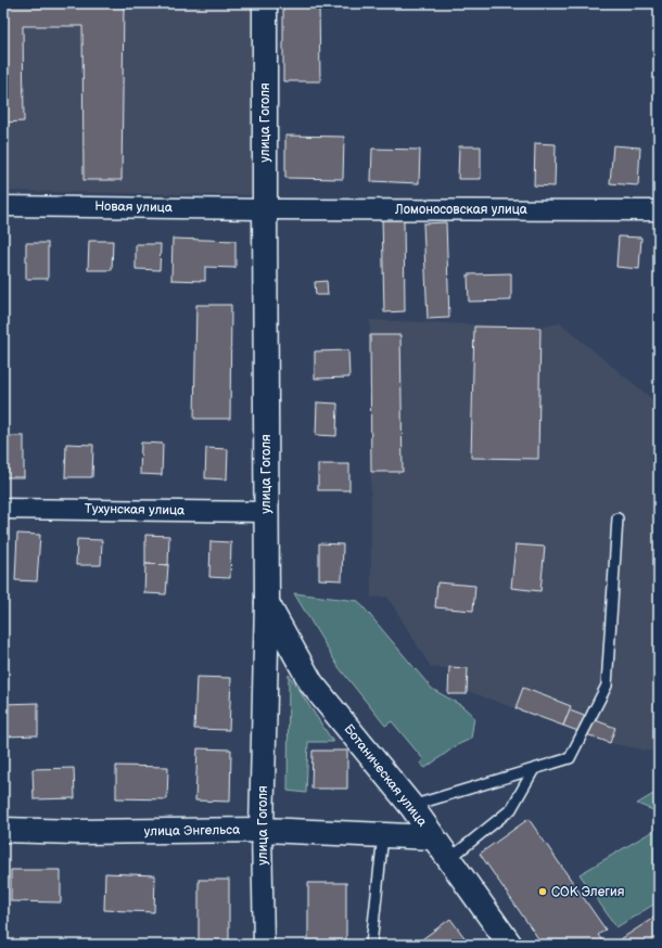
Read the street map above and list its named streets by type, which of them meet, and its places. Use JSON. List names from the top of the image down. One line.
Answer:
{"streets":{"street":["улица Гоголя","Новая улица","Ломоносовская улица","Тухунская улица","Ботаническая улица","улица Энгельса"]},"crossings":[["улица Гоголя","Новая улица"],["улица Гоголя","Ломоносовская улица"],["улица Гоголя","Тухунская улица"],["улица Гоголя","Ботаническая улица"],["улица Гоголя","улица Энгельса"],["Новая улица","Ломоносовская улица"],["Ботаническая улица","улица Энгельса"]],"places":["СОК Элегия"]}
